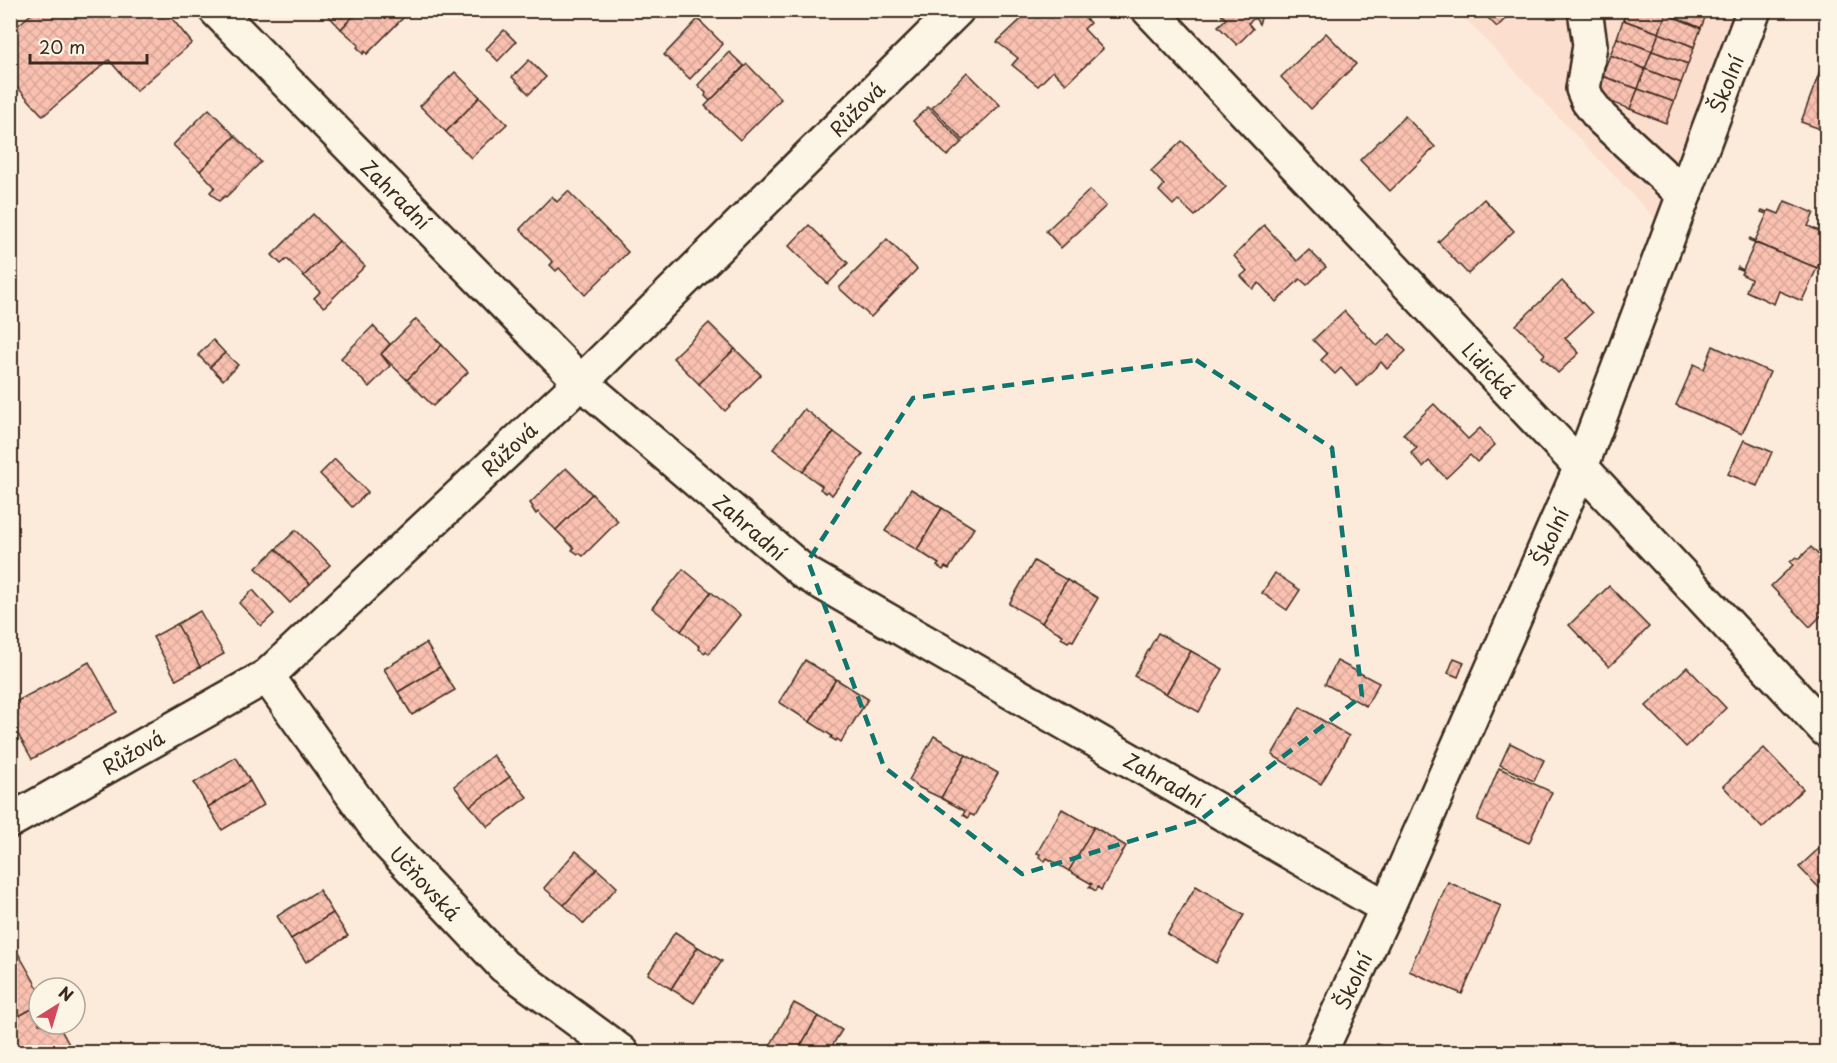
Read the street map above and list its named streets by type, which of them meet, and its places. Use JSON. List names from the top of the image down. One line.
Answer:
{"streets":{"street":["Školní","Růžová","Zahradní","Lidická","Učňovská"]},"crossings":[["Školní","Zahradní"],["Školní","Lidická"],["Růžová","Zahradní"],["Růžová","Učňovská"]],"scale_bar":"20 m","north":"top right"}
